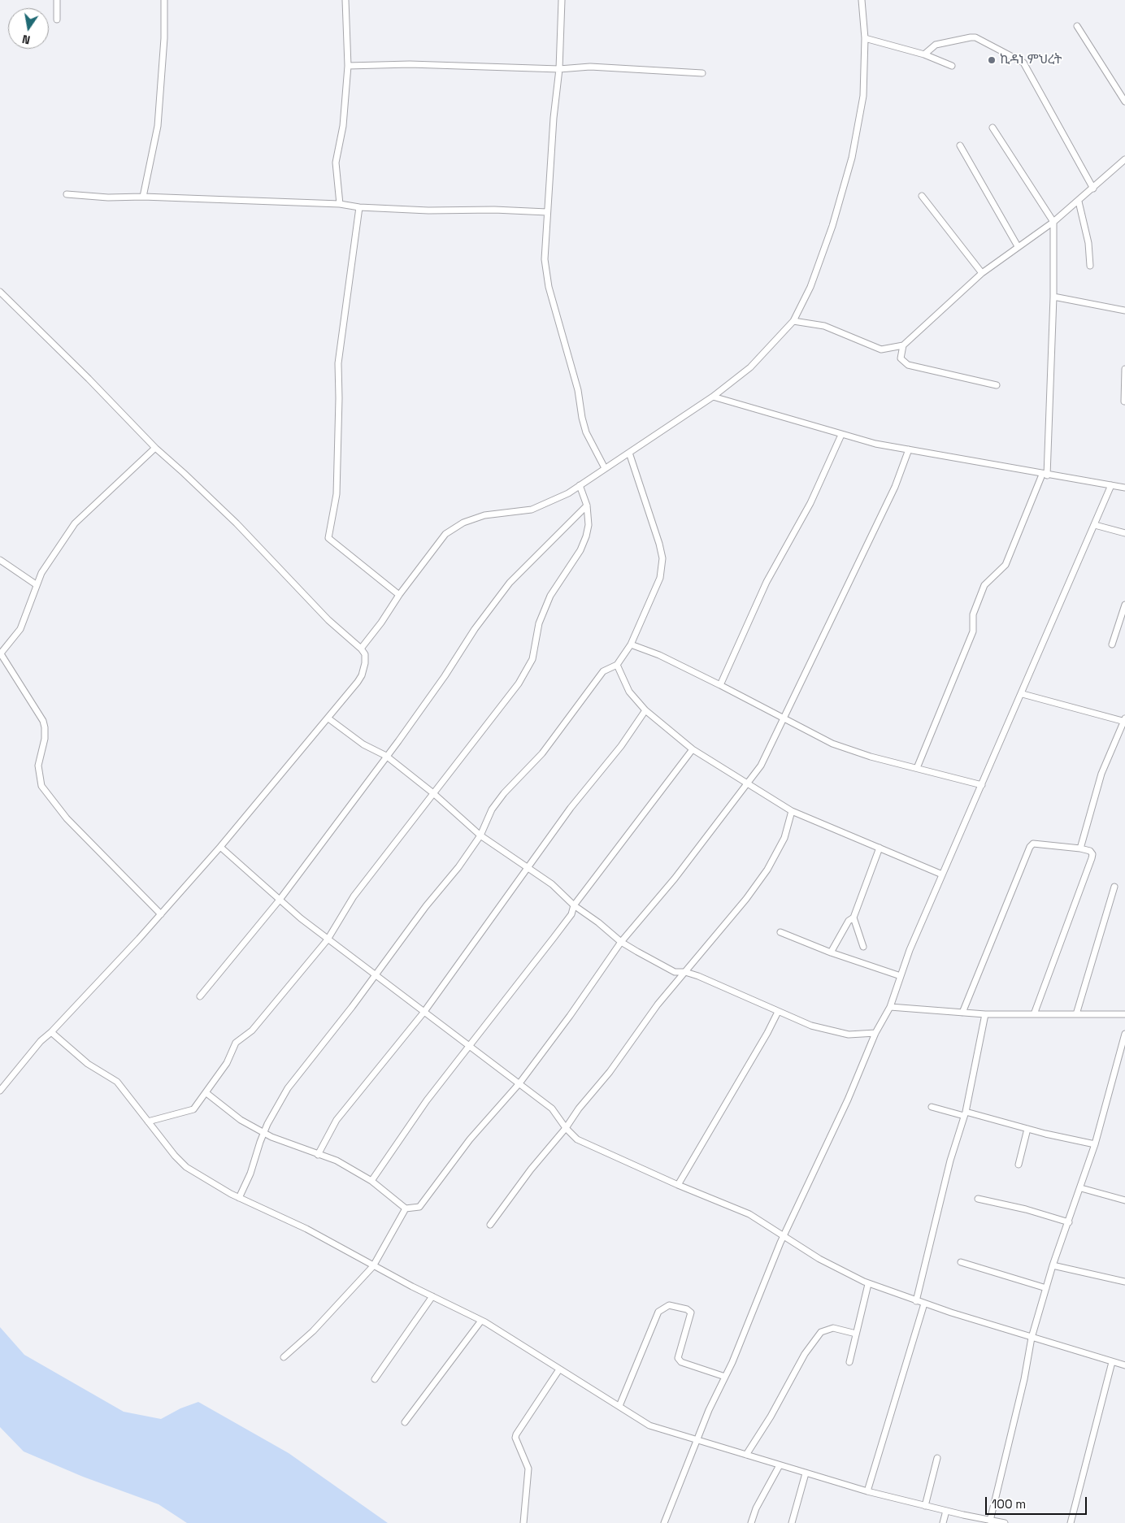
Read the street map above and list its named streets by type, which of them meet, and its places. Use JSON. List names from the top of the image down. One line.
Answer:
{"places":["ኪዳነ ምህረት"],"scale_bar":"100 m","north":"bottom"}
